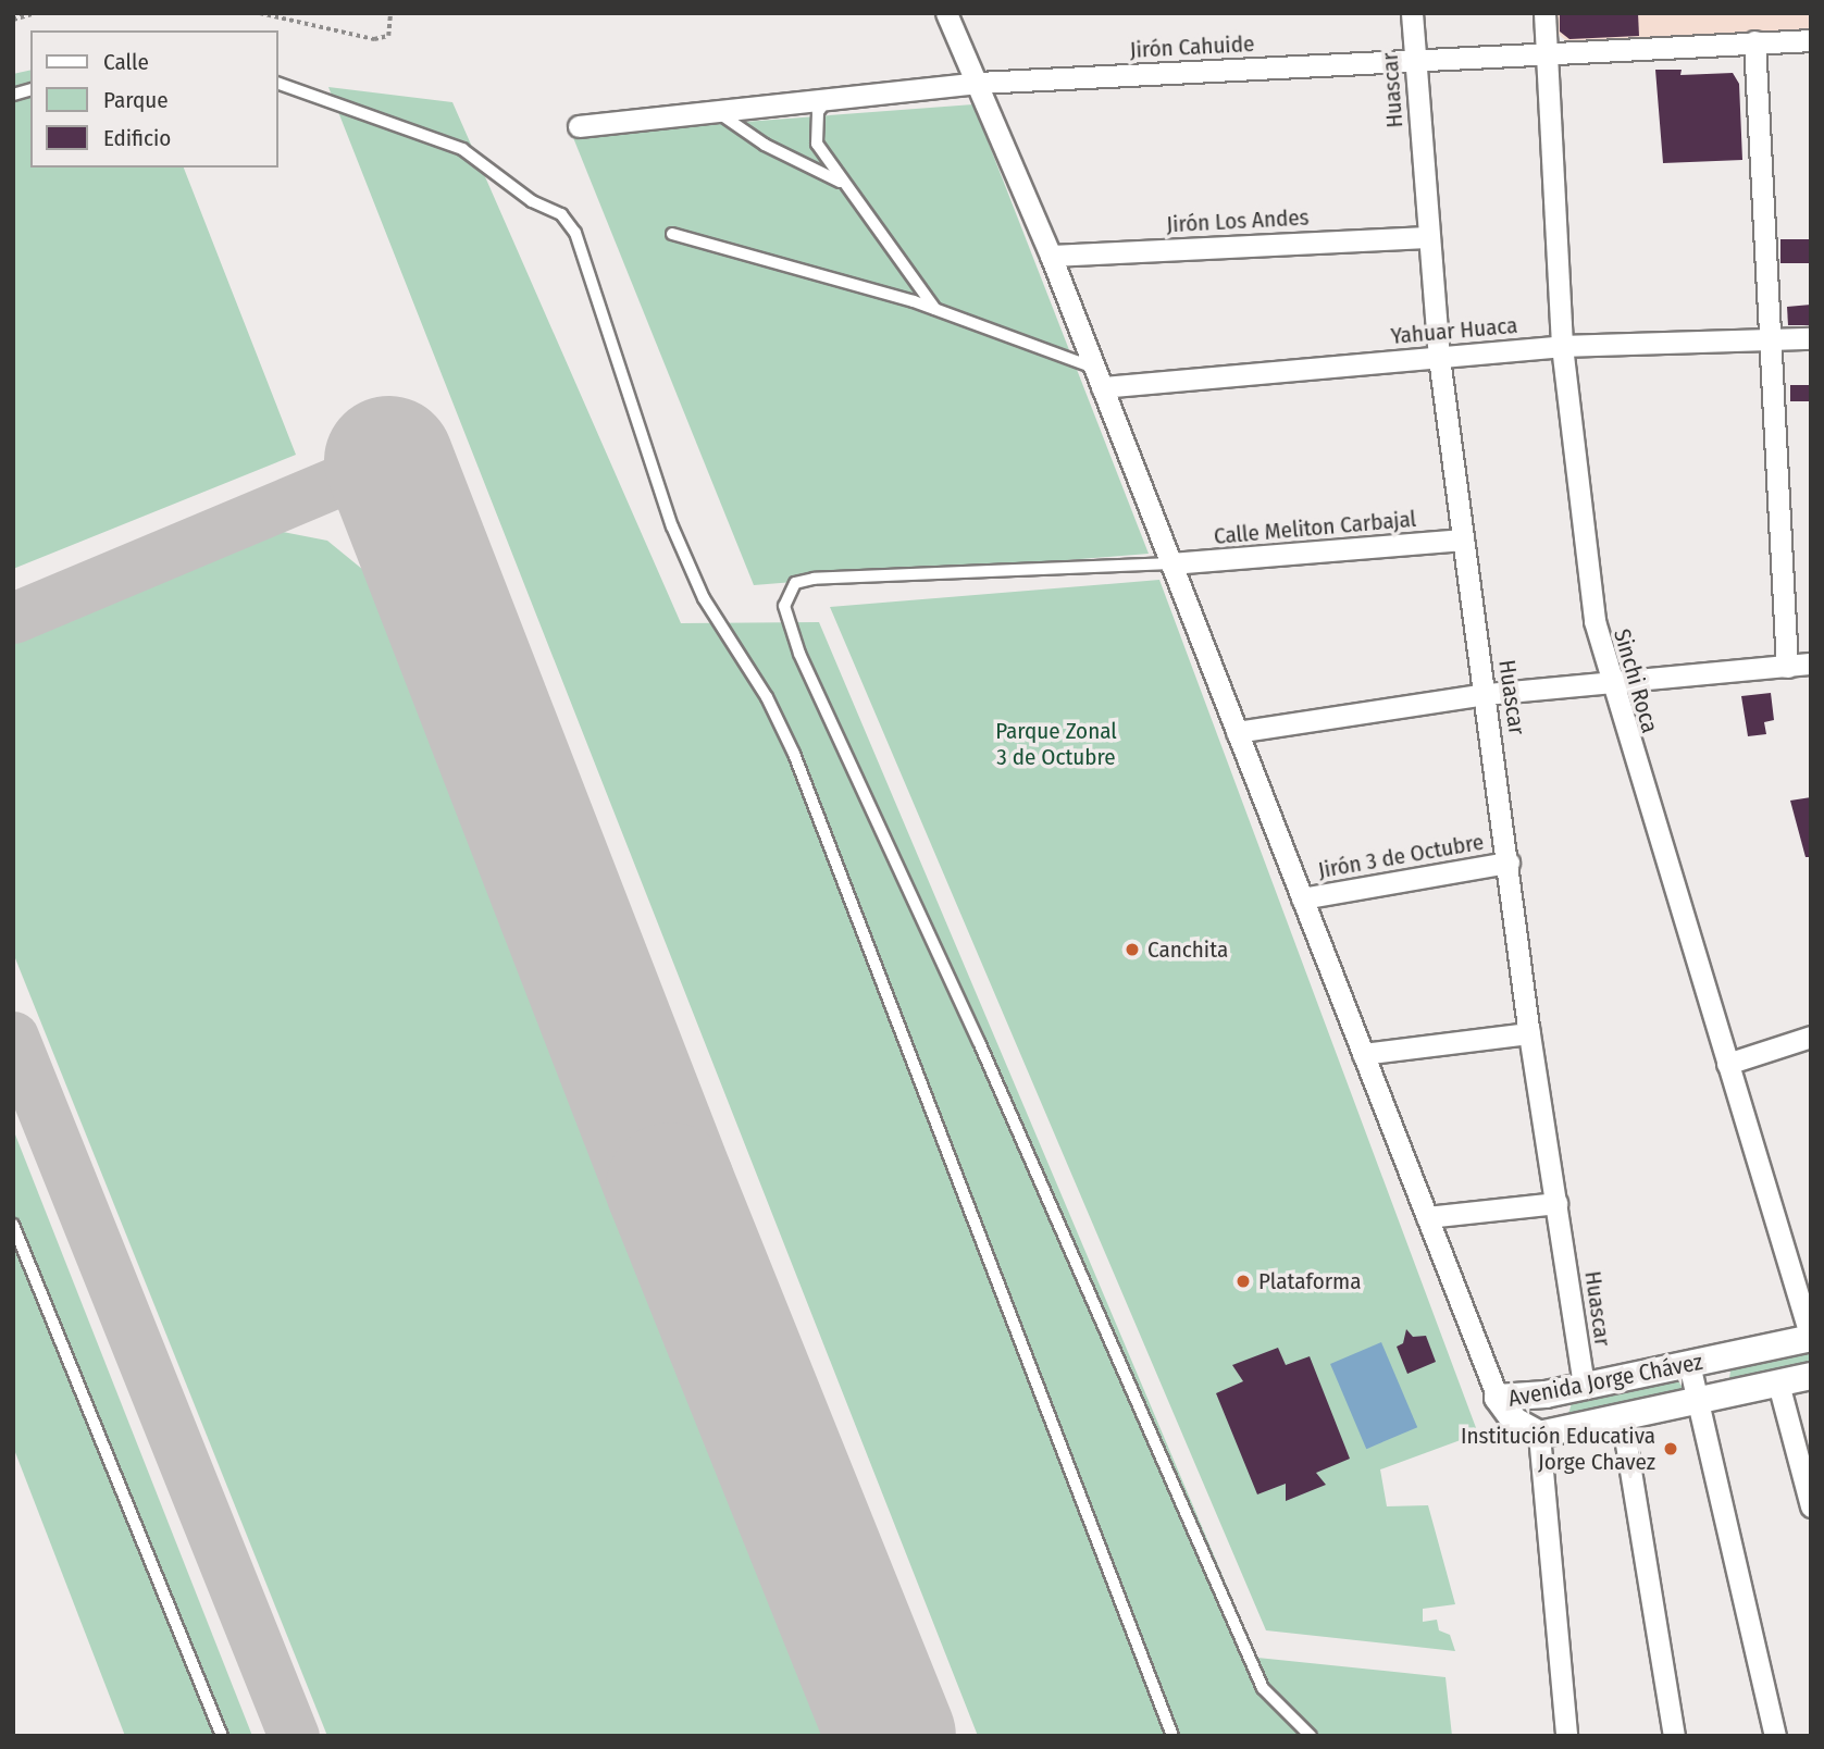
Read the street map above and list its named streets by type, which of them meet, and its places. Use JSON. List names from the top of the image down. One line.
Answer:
{"streets":{"street":["Jirón Cahuide","Huascar","Jirón Los Andes","Yahuar Huaca","Calle Meliton Carbajal","Sinchi Roca","Jirón 3 de Octubre","Avenida Jorge Chávez"]},"crossings":[["Jirón Cahuide","Huascar"],["Jirón Cahuide","Sinchi Roca"],["Huascar","Jirón Los Andes"],["Huascar","Yahuar Huaca"],["Huascar","Calle Meliton Carbajal"],["Huascar","Jirón 3 de Octubre"],["Huascar","Avenida Jorge Chávez"],["Yahuar Huaca","Sinchi Roca"],["Sinchi Roca","Avenida Jorge Chávez"]],"parks":["Parque Zonal 3 de Octubre"],"places":["Canchita","Plataforma","Institución Educativa Jorge Chavez"],"legend":["Calle","Parque","Edificio"]}
